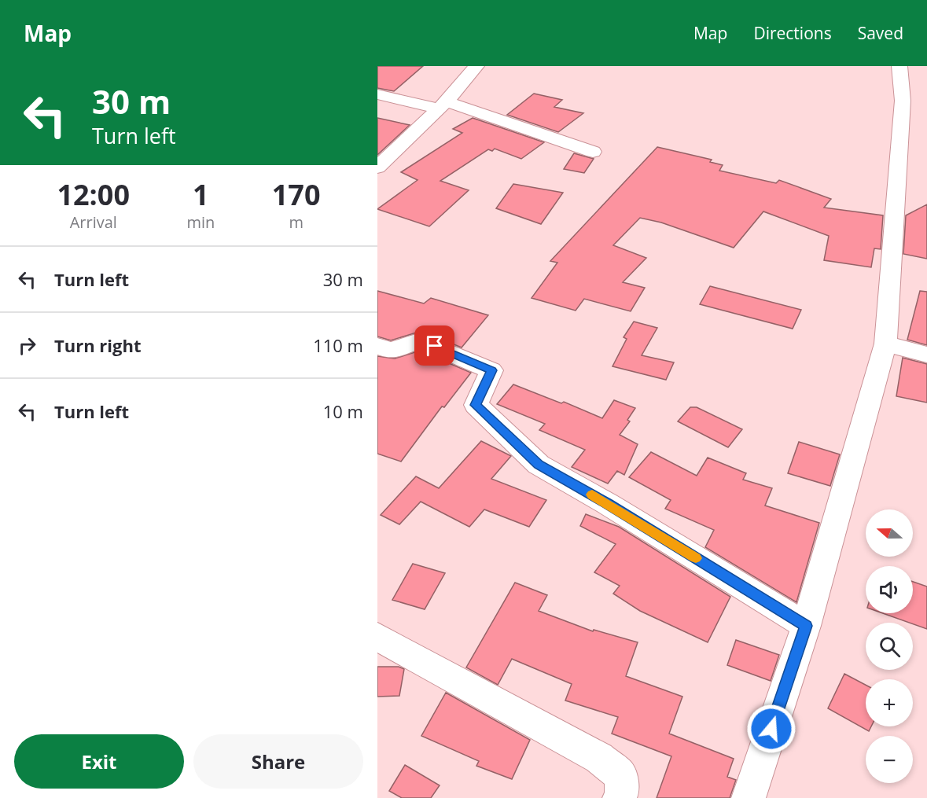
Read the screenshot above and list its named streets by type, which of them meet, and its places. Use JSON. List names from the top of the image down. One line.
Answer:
{"north":"left","page":{"header":"Map","nav":["Map","Directions","Saved"],"turn":["30 m","Turn left"],"eta":["12:00","Arrival","1","min","170","m"],"list":[{"name":"Turn left","value":"30 m"},{"name":"Turn right","value":"110 m"},{"name":"Turn left","value":"10 m"}],"map_buttons":["+","−"],"buttons":["Exit","Share"]}}
